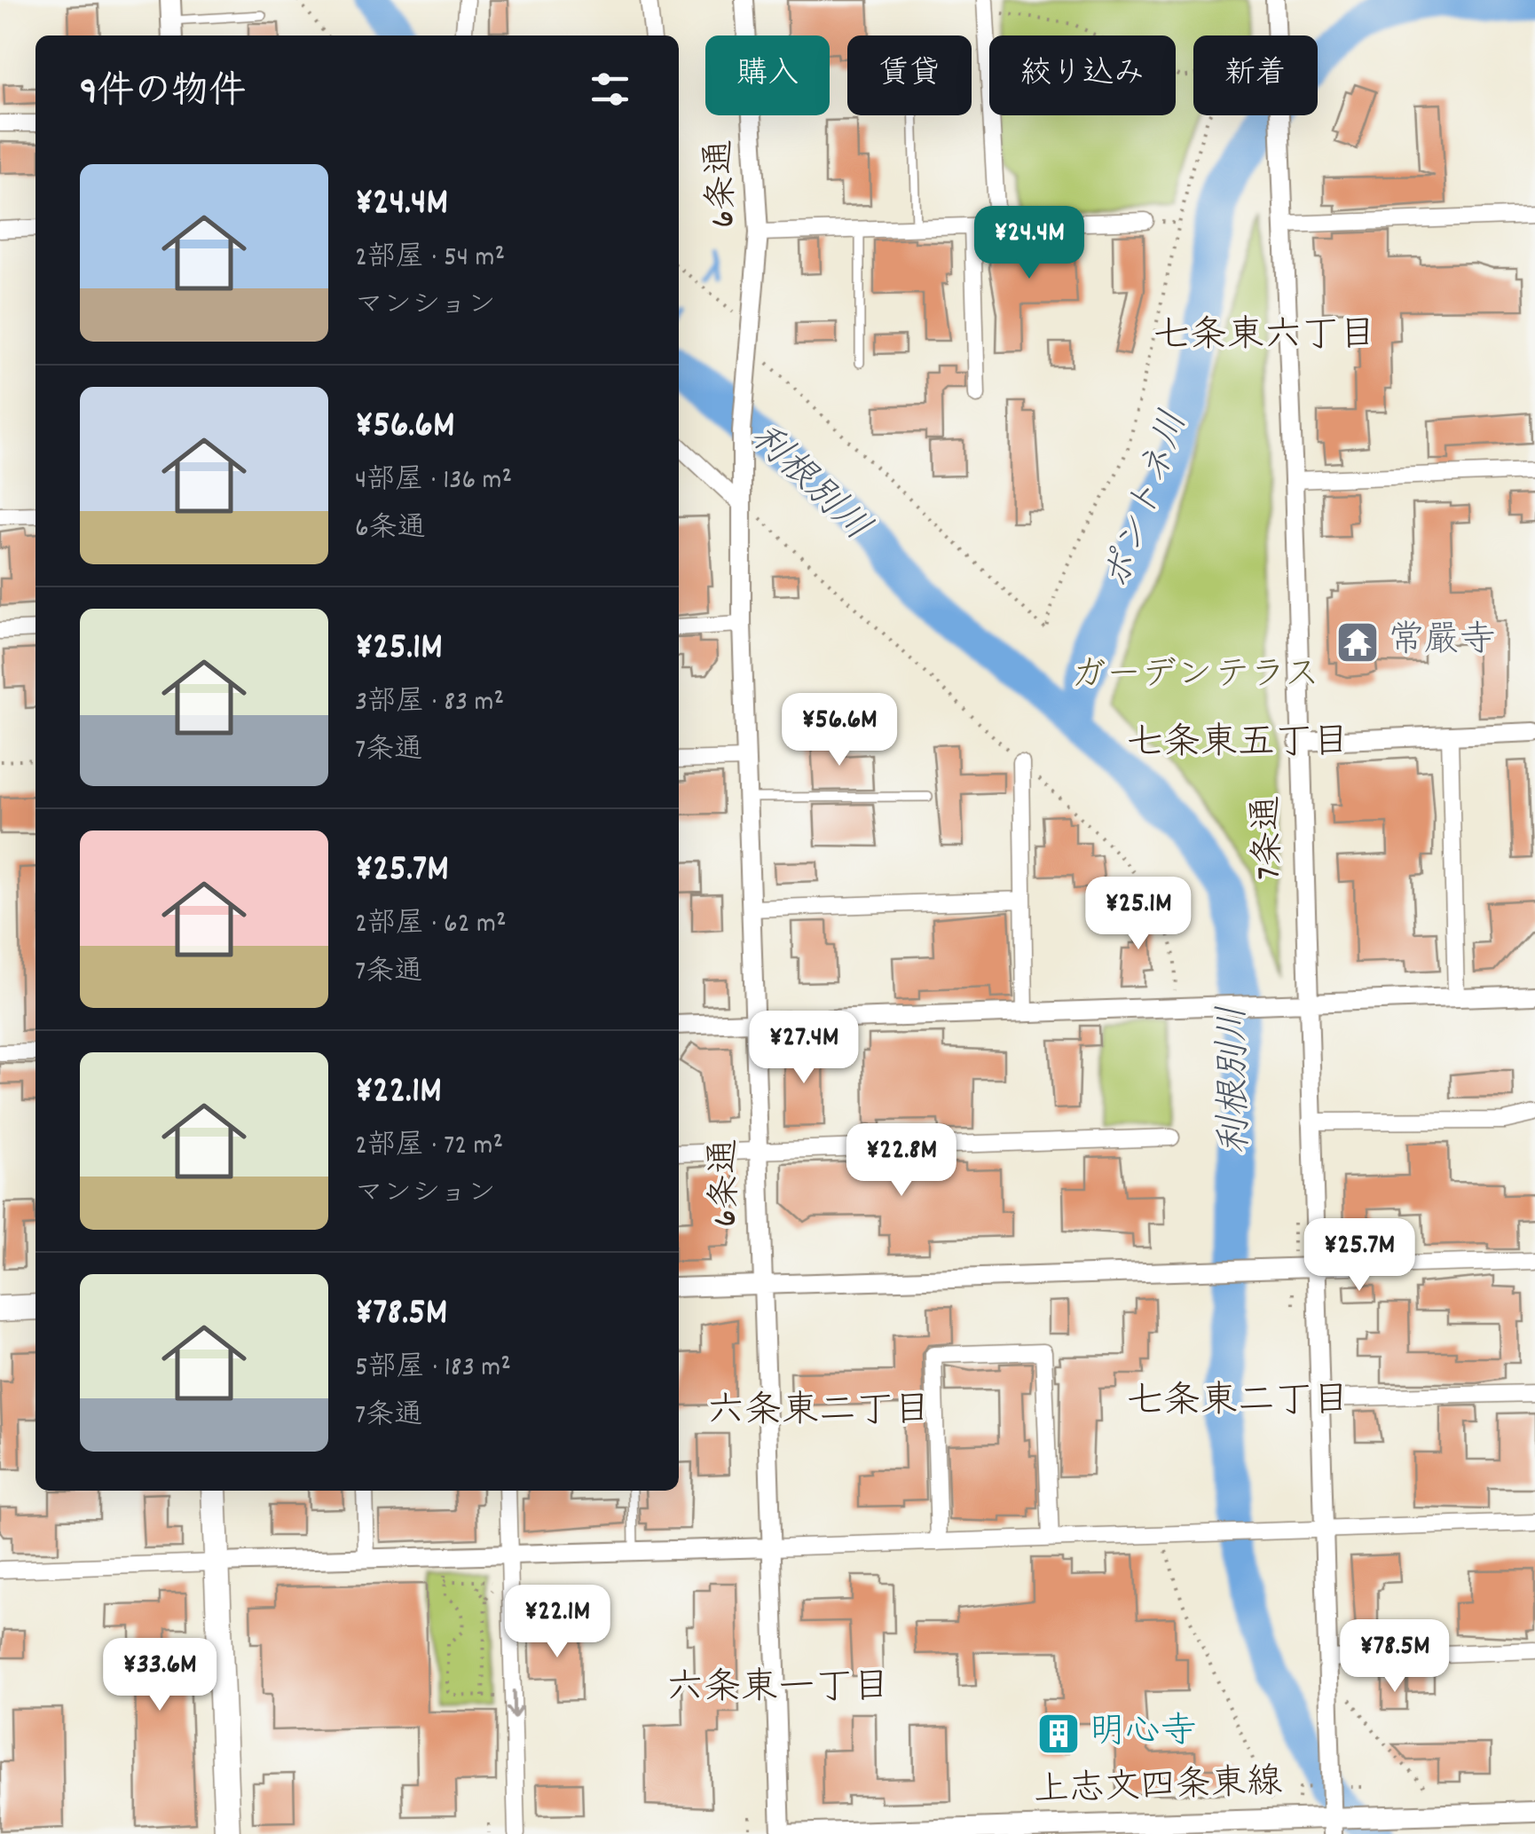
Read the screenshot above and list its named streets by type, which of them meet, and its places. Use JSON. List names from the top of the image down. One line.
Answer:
{"streets":{"main road":["上志文四条東線"],"street":["6条通","7条通"]},"crossings":[["6条通","上志文四条東線"],["7条通","上志文四条東線"]],"districts":["七条東六丁目","七条東五丁目","七条東二丁目","六条東二丁目","六条東一丁目"],"water":["利根別川","ポントネ川"],"parks":["ガーデンテラス"],"places":{"temple":["常嚴寺"],"building":["明心寺"]},"page":{"chip":["購入","賃貸","絞り込み","新着"],"heading":"9件の物件","list":[{"name":"¥24.4M","note":"2部屋 · 54 m² · マンション"},{"name":"¥56.6M","note":"4部屋 · 136 m² · 6条通"},{"name":"¥25.1M","note":"3部屋 · 83 m² · 7条通"},{"name":"¥25.7M","note":"2部屋 · 62 m² · 7条通"},{"name":"¥22.1M","note":"2部屋 · 72 m² · マンション"},{"name":"¥78.5M","note":"5部屋 · 183 m² · 7条通"}],"price":["¥24.4M","¥56.6M","¥25.1M","¥27.4M","¥22.8M","¥25.7M","¥22.1M","¥78.5M","¥33.6M"]}}
